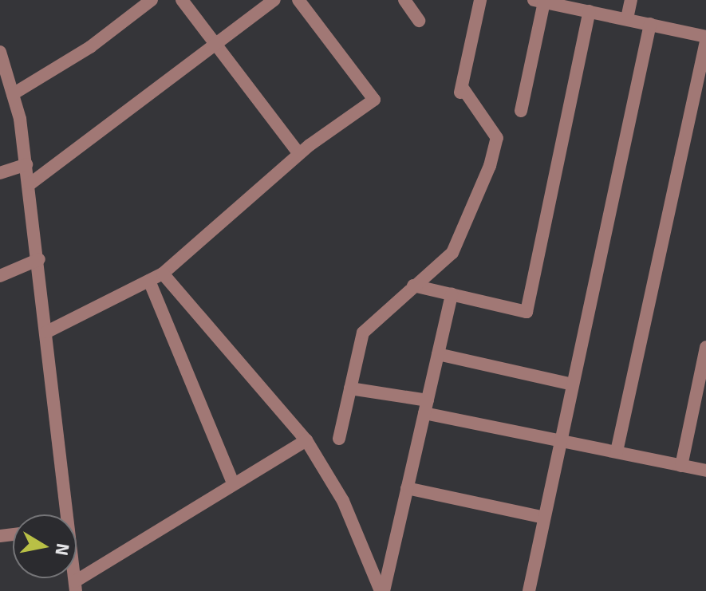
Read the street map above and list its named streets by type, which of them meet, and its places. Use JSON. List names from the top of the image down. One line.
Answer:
{"north":"right"}
